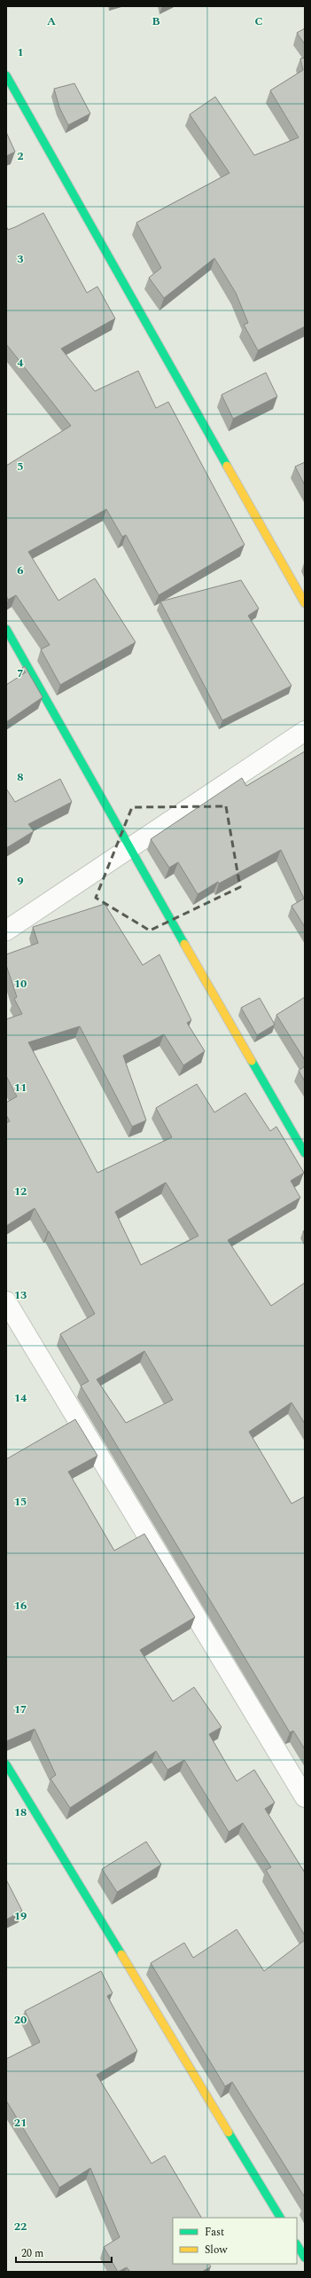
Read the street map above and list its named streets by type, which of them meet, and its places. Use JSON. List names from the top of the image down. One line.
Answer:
{"legend":["Fast","Slow"],"scale_bar":"20 m","grid":{"columns":["A","B","C"],"rows":["1","2","3","4","5","6","7","8","9","10","11","12","13","14","15","16","17","18","19","20","21","22"]}}
